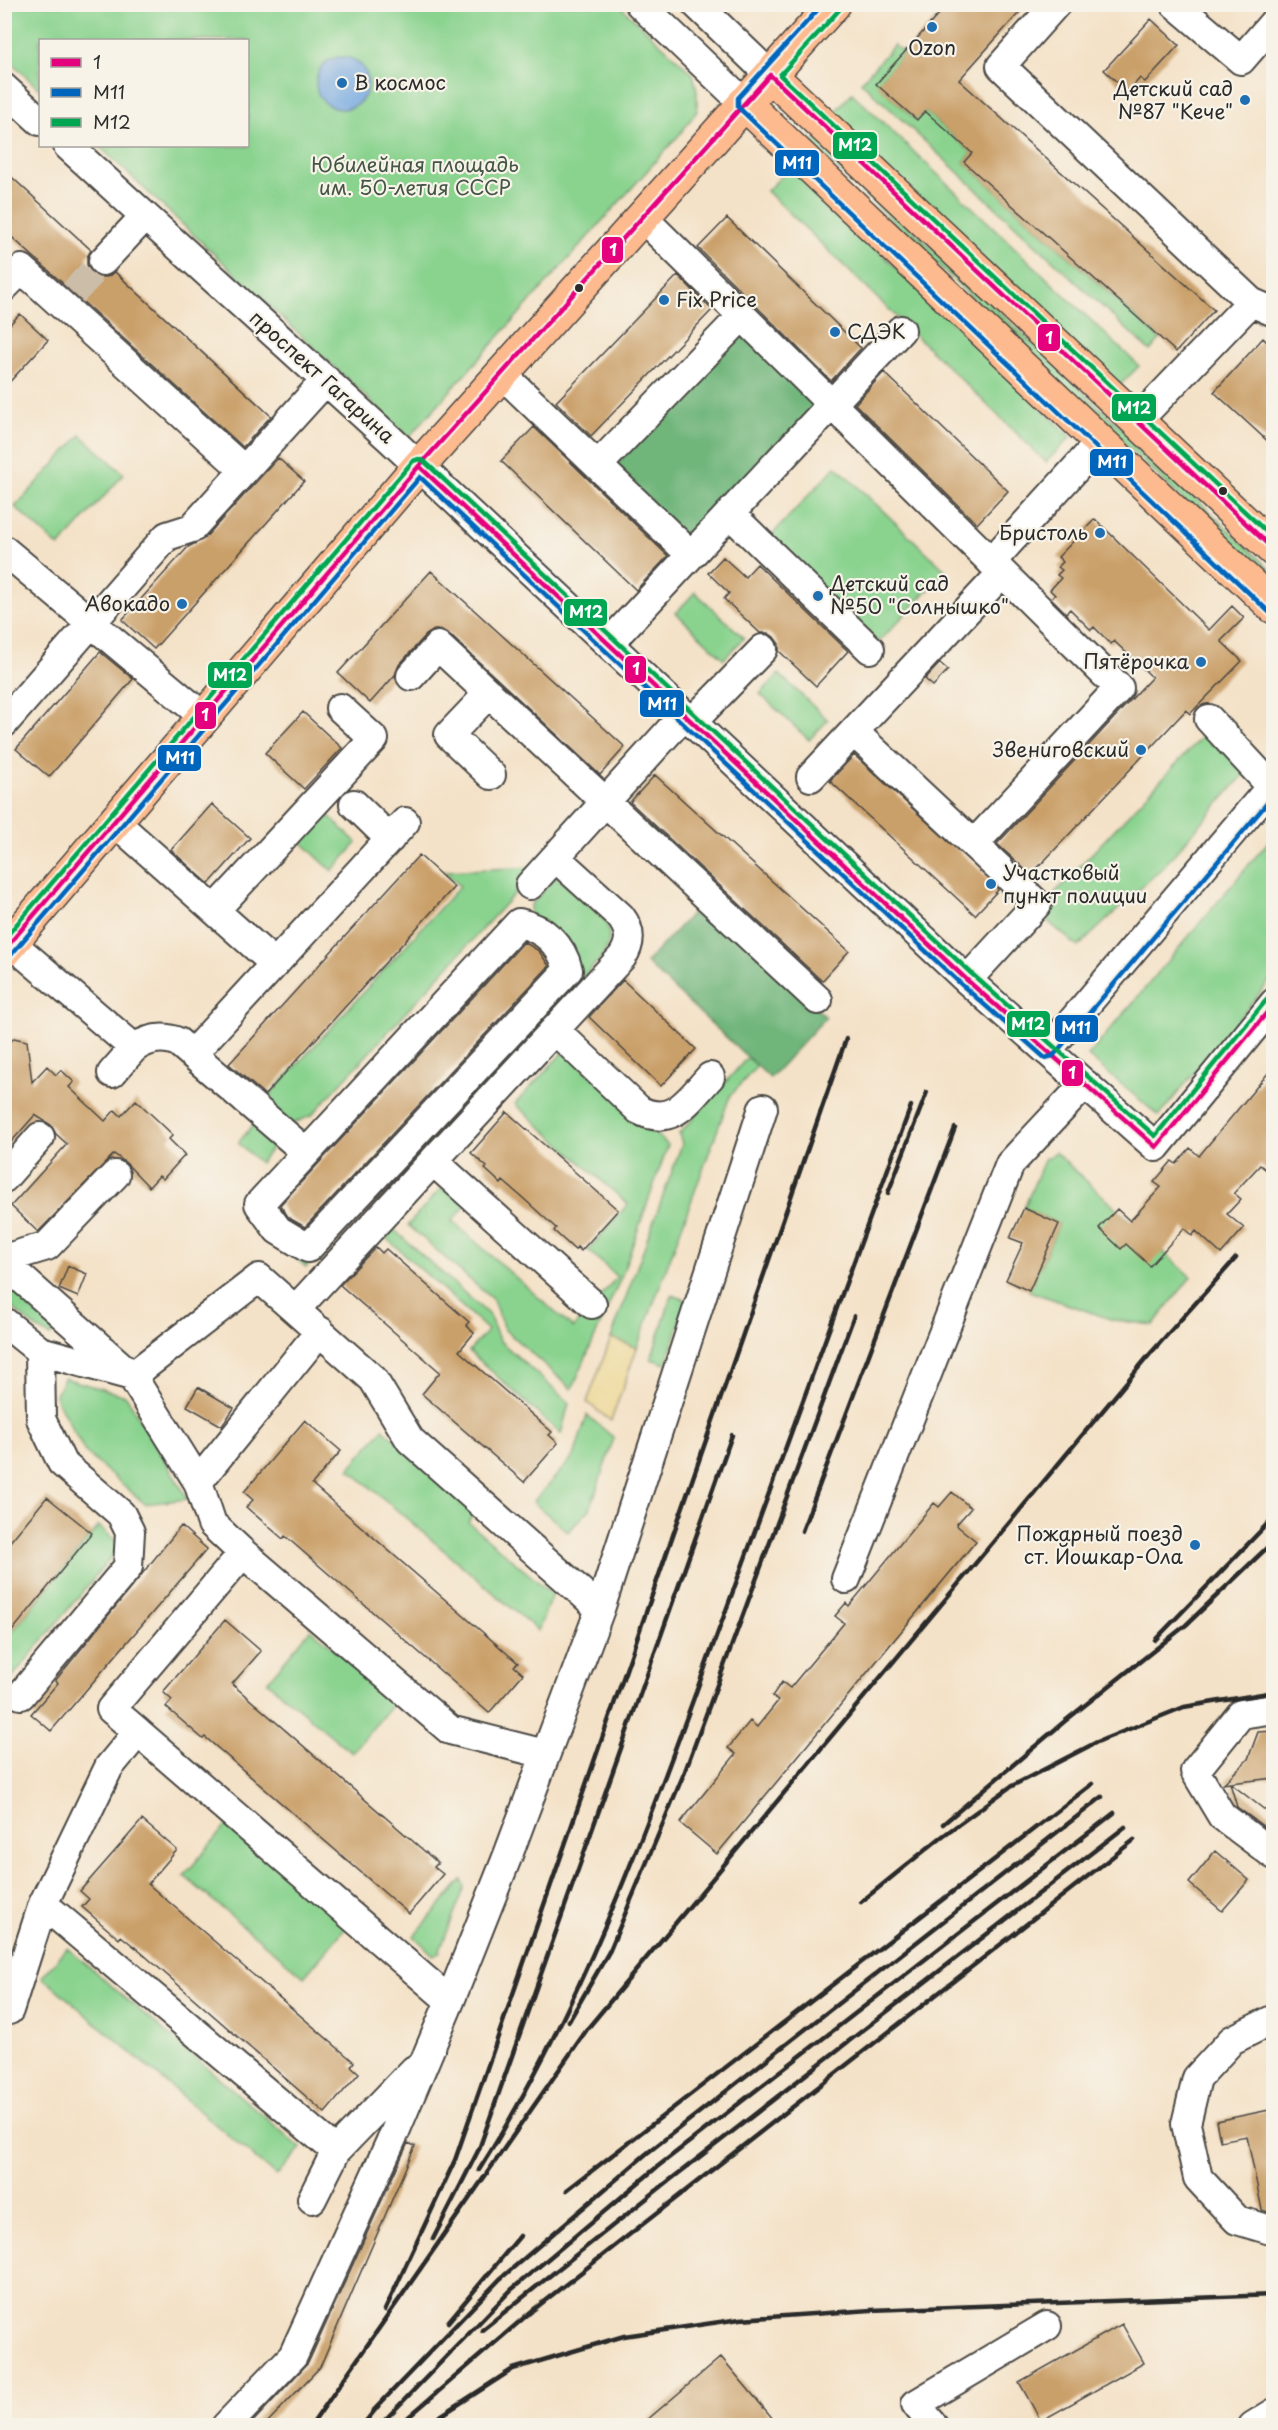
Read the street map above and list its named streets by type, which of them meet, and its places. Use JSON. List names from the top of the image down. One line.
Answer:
{"streets":{"street":["проспект Гагарина"]},"parks":["Юбилейная площадь им. 50-летия СССР"],"places":["Ozon","В космос","Детский сад №87 \"Кече\"","Fix Price","СДЭК","Бристоль","Детский сад №50 \"Солнышко\"","Авокадо","Пятёрочка","Звениговский","Участковый пункт полиции","Пожарный поезд ст. Йошкар-Ола"],"lines":["transit line М11","transit line М12","transit line 1"],"legend":["1","М11","М12"]}
